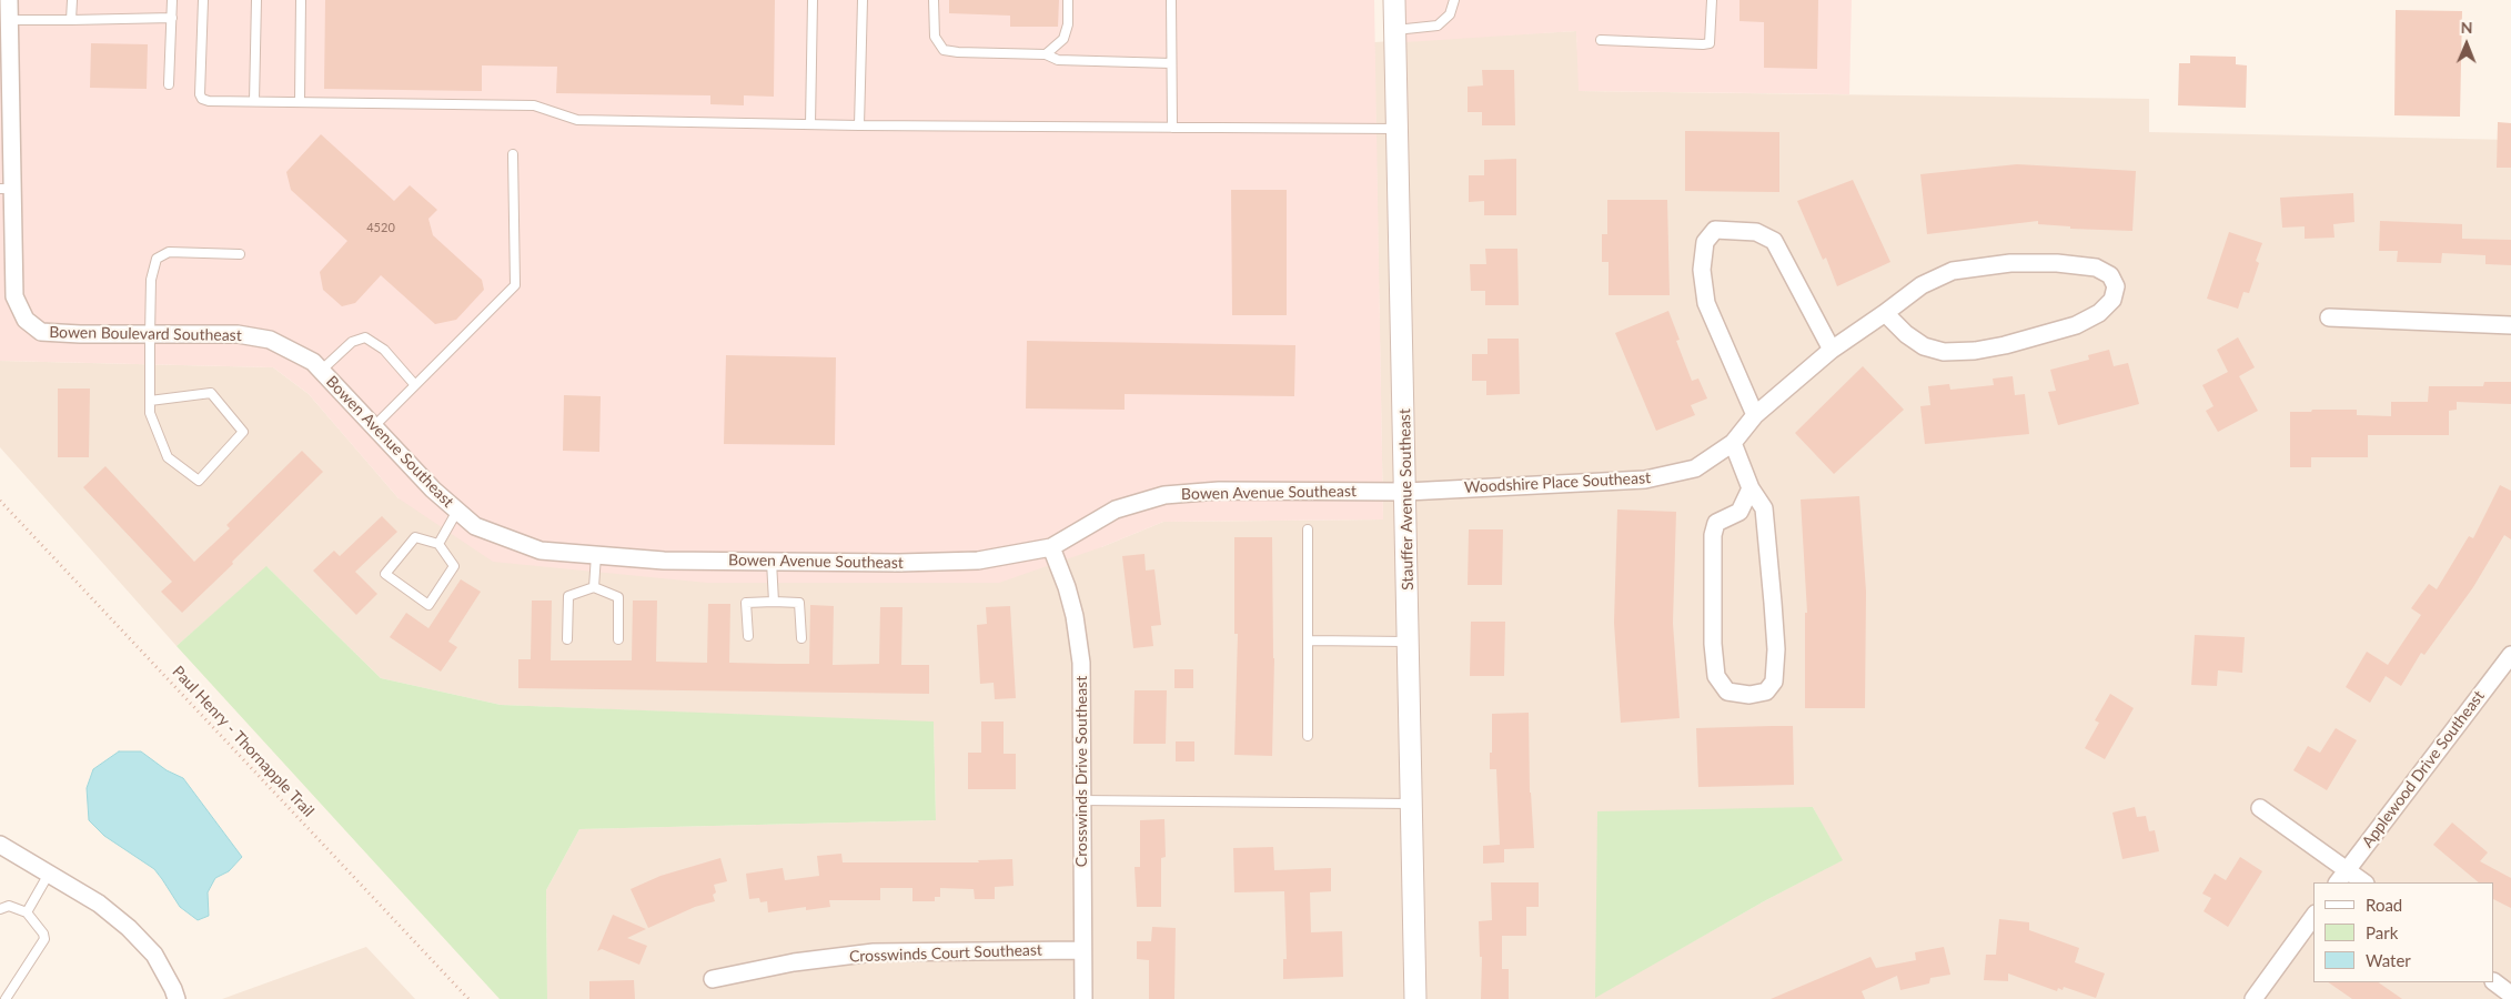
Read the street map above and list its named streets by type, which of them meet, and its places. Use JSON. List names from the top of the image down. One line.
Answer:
{"streets":{"street":["Bowen Boulevard Southeast","Bowen Avenue Southeast","Woodshire Place Southeast","Stauffer Avenue Southeast","Applewood Drive Southeast","Crosswinds Drive Southeast","Crosswinds Court Southeast"],"path":["Paul Henry - Thornapple Trail"]},"crossings":[["Bowen Boulevard Southeast","Bowen Avenue Southeast"],["Bowen Avenue Southeast","Woodshire Place Southeast"],["Bowen Avenue Southeast","Stauffer Avenue Southeast"],["Bowen Avenue Southeast","Crosswinds Drive Southeast"],["Woodshire Place Southeast","Stauffer Avenue Southeast"],["Crosswinds Drive Southeast","Crosswinds Court Southeast"]],"house_numbers":["4520"],"legend":["Road","Park","Water"],"north":"top"}
